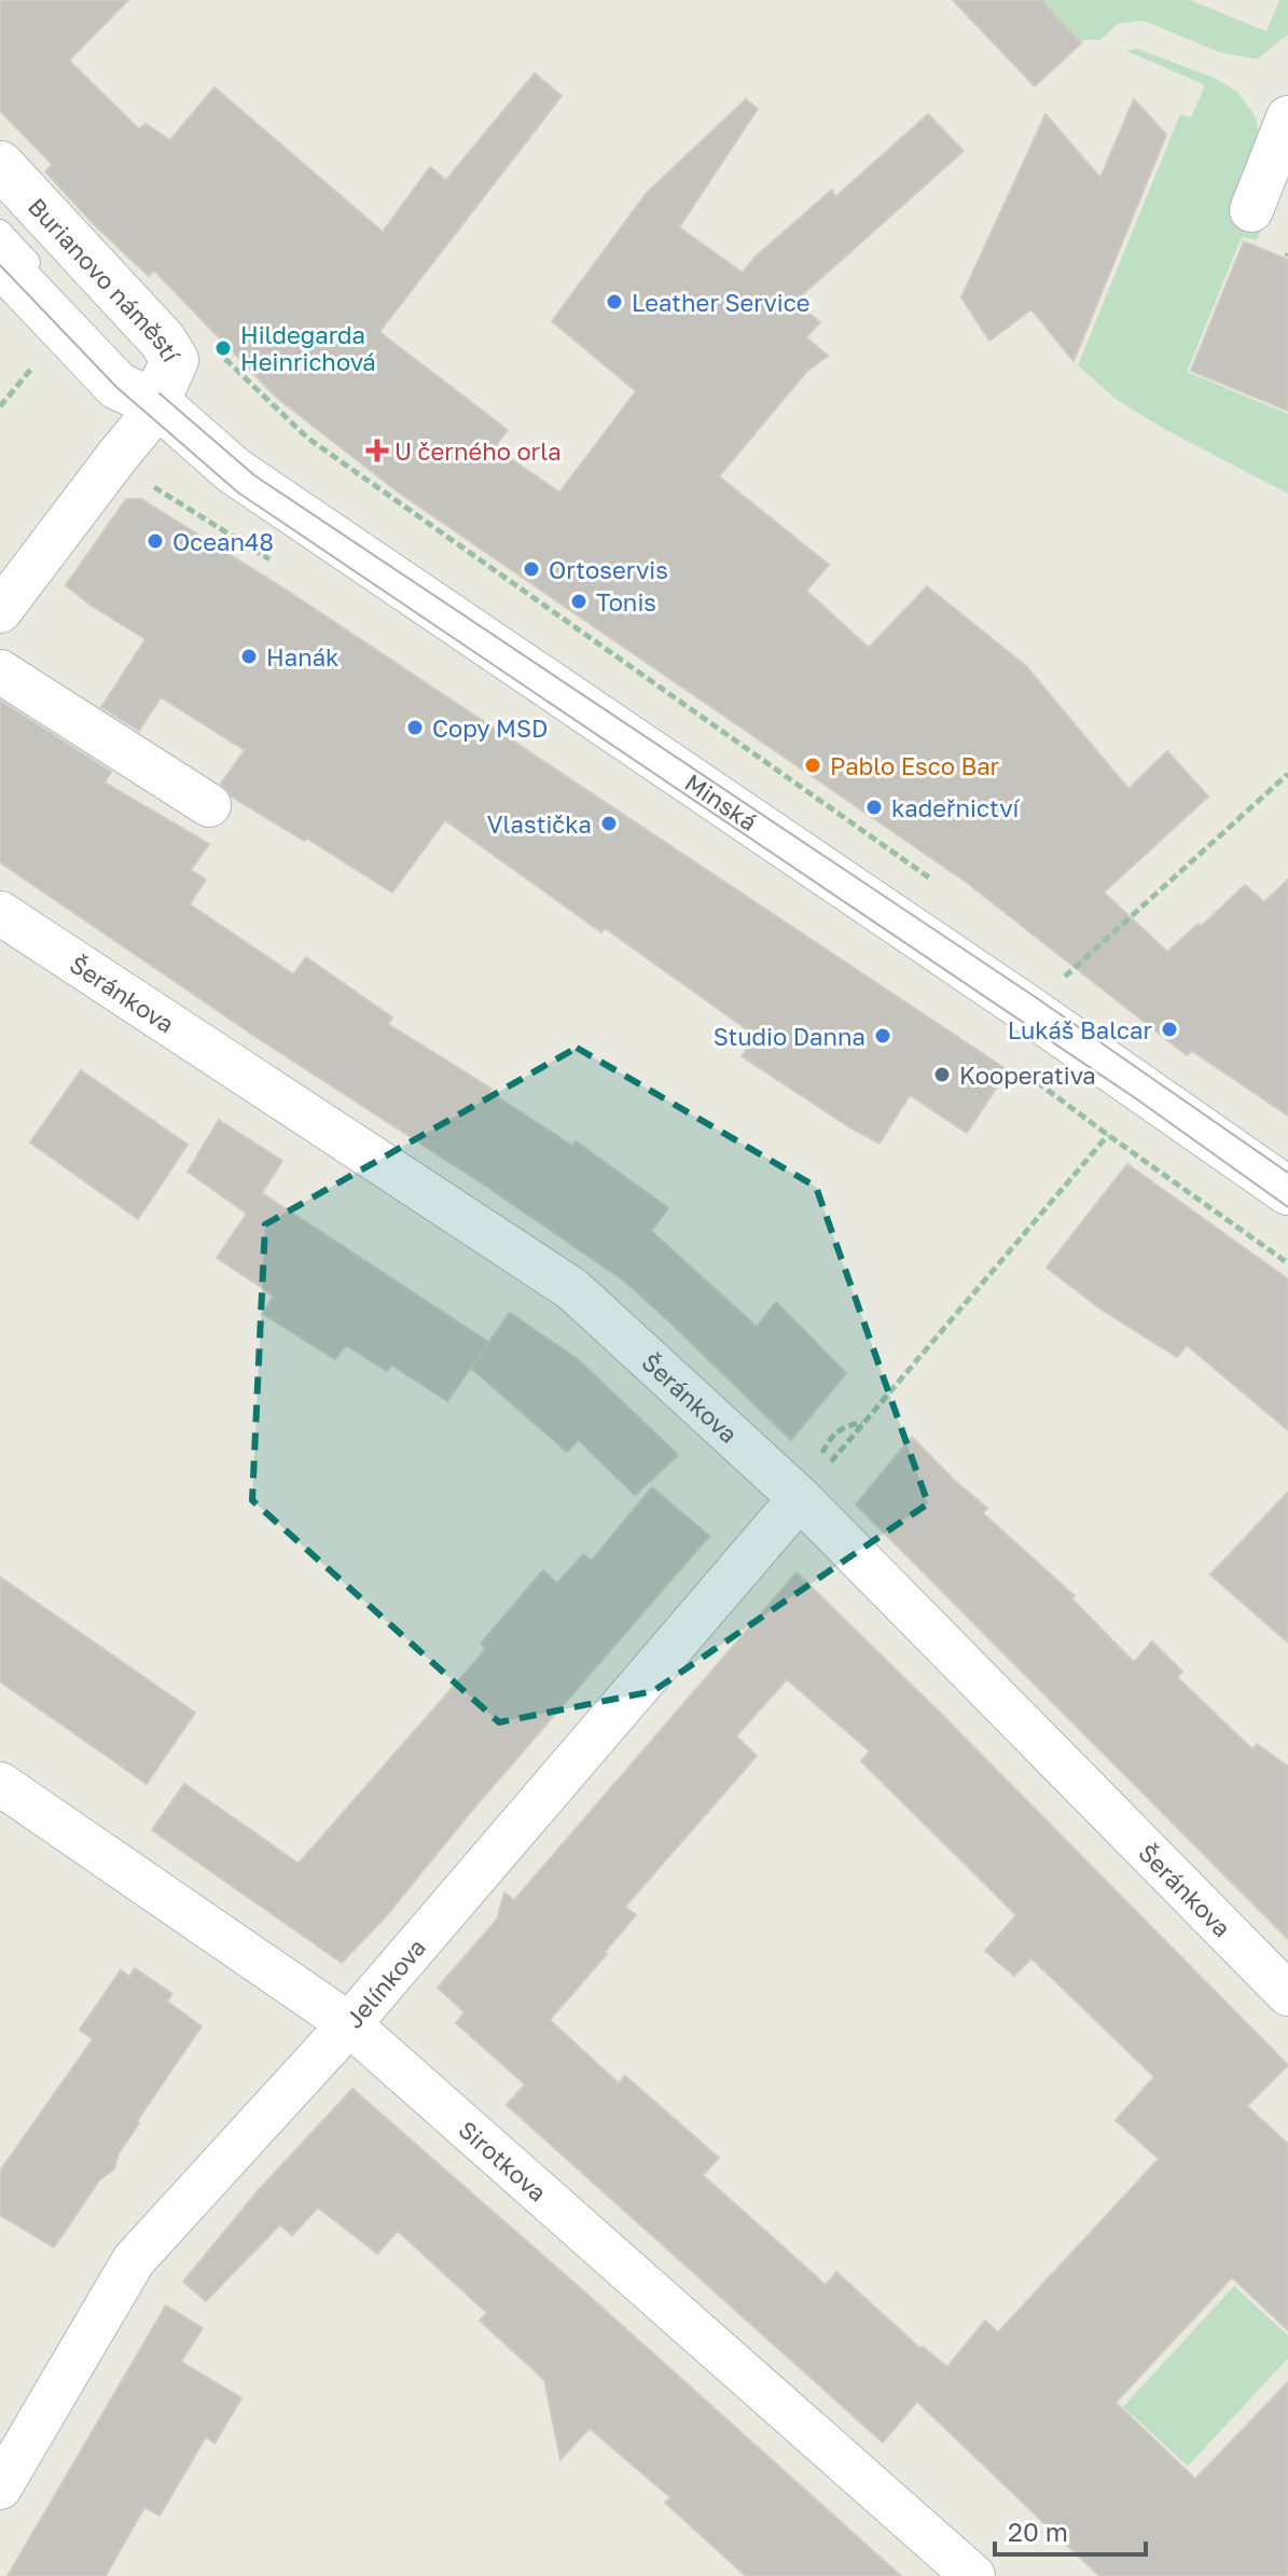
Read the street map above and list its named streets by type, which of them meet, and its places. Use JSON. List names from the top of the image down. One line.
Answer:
{"streets":{"street":["Burianovo náměstí","Minská","Šeránkova","Jelínkova","Sirotkova"]},"crossings":[["Burianovo náměstí","Minská"],["Šeránkova","Jelínkova"],["Jelínkova","Sirotkova"]],"places":{"other":["Leather Service","Hildegarda Heinrichová","Ocean48","Ortoservis","Tonis","Hanák","Copy MSD","Pablo Esco Bar","kadeřnictví","Vlastička","Lukáš Balcar","Studio Danna","Kooperativa"],"health":["U černého orla"]},"scale_bar":"20 m"}
